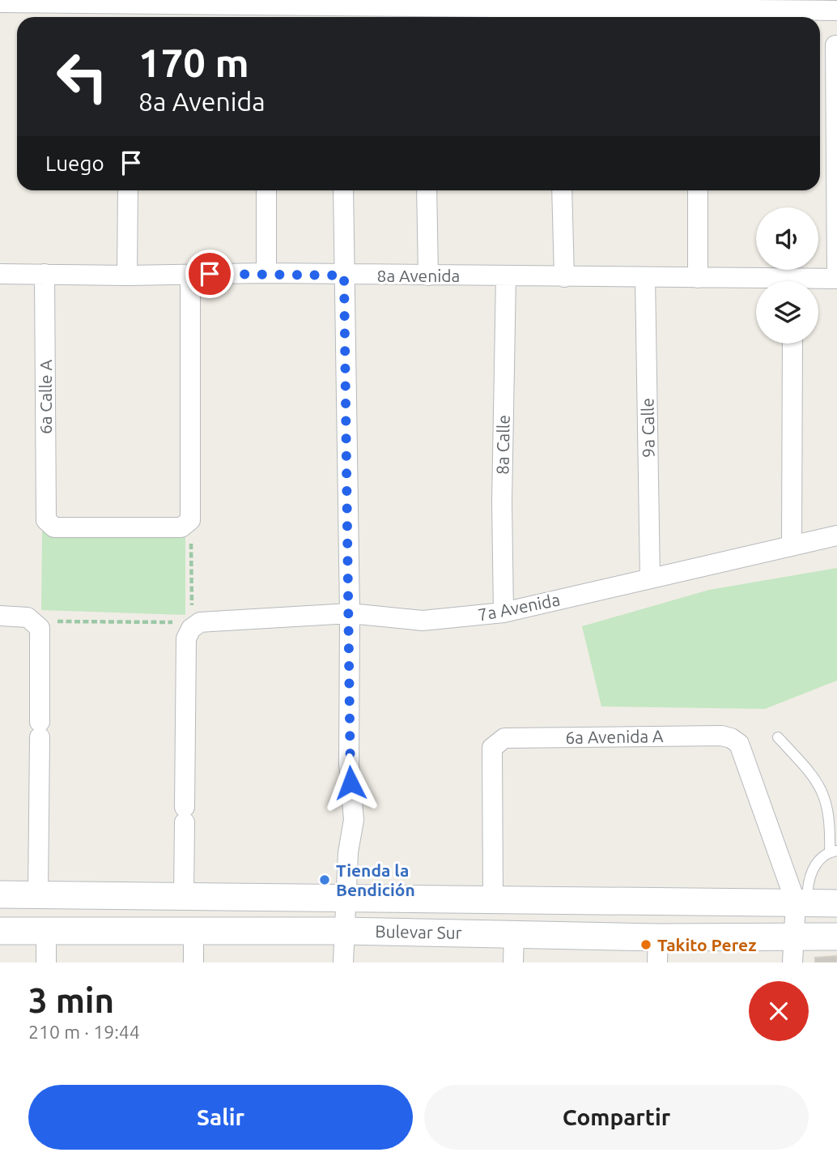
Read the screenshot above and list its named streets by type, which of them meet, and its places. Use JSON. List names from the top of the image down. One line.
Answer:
{"streets":{"main road":["Bulevar Sur"],"street":["8a Avenida","6a Calle A","9a Calle","8a Calle","7a Avenida","6a Avenida A"]},"crossings":[["8a Avenida","6a Calle A"],["8a Avenida","9a Calle"],["8a Avenida","8a Calle"],["9a Calle","7a Avenida"],["8a Calle","7a Avenida"],["6a Avenida A","Bulevar Sur"]],"places":["Tienda la Bendición","Takito Perez"],"page":{"turn":["170 m","8a Avenida"],"then":"Luego","heading":["3 min","210 m · 19:44"],"buttons":["Salir","Compartir"]}}
